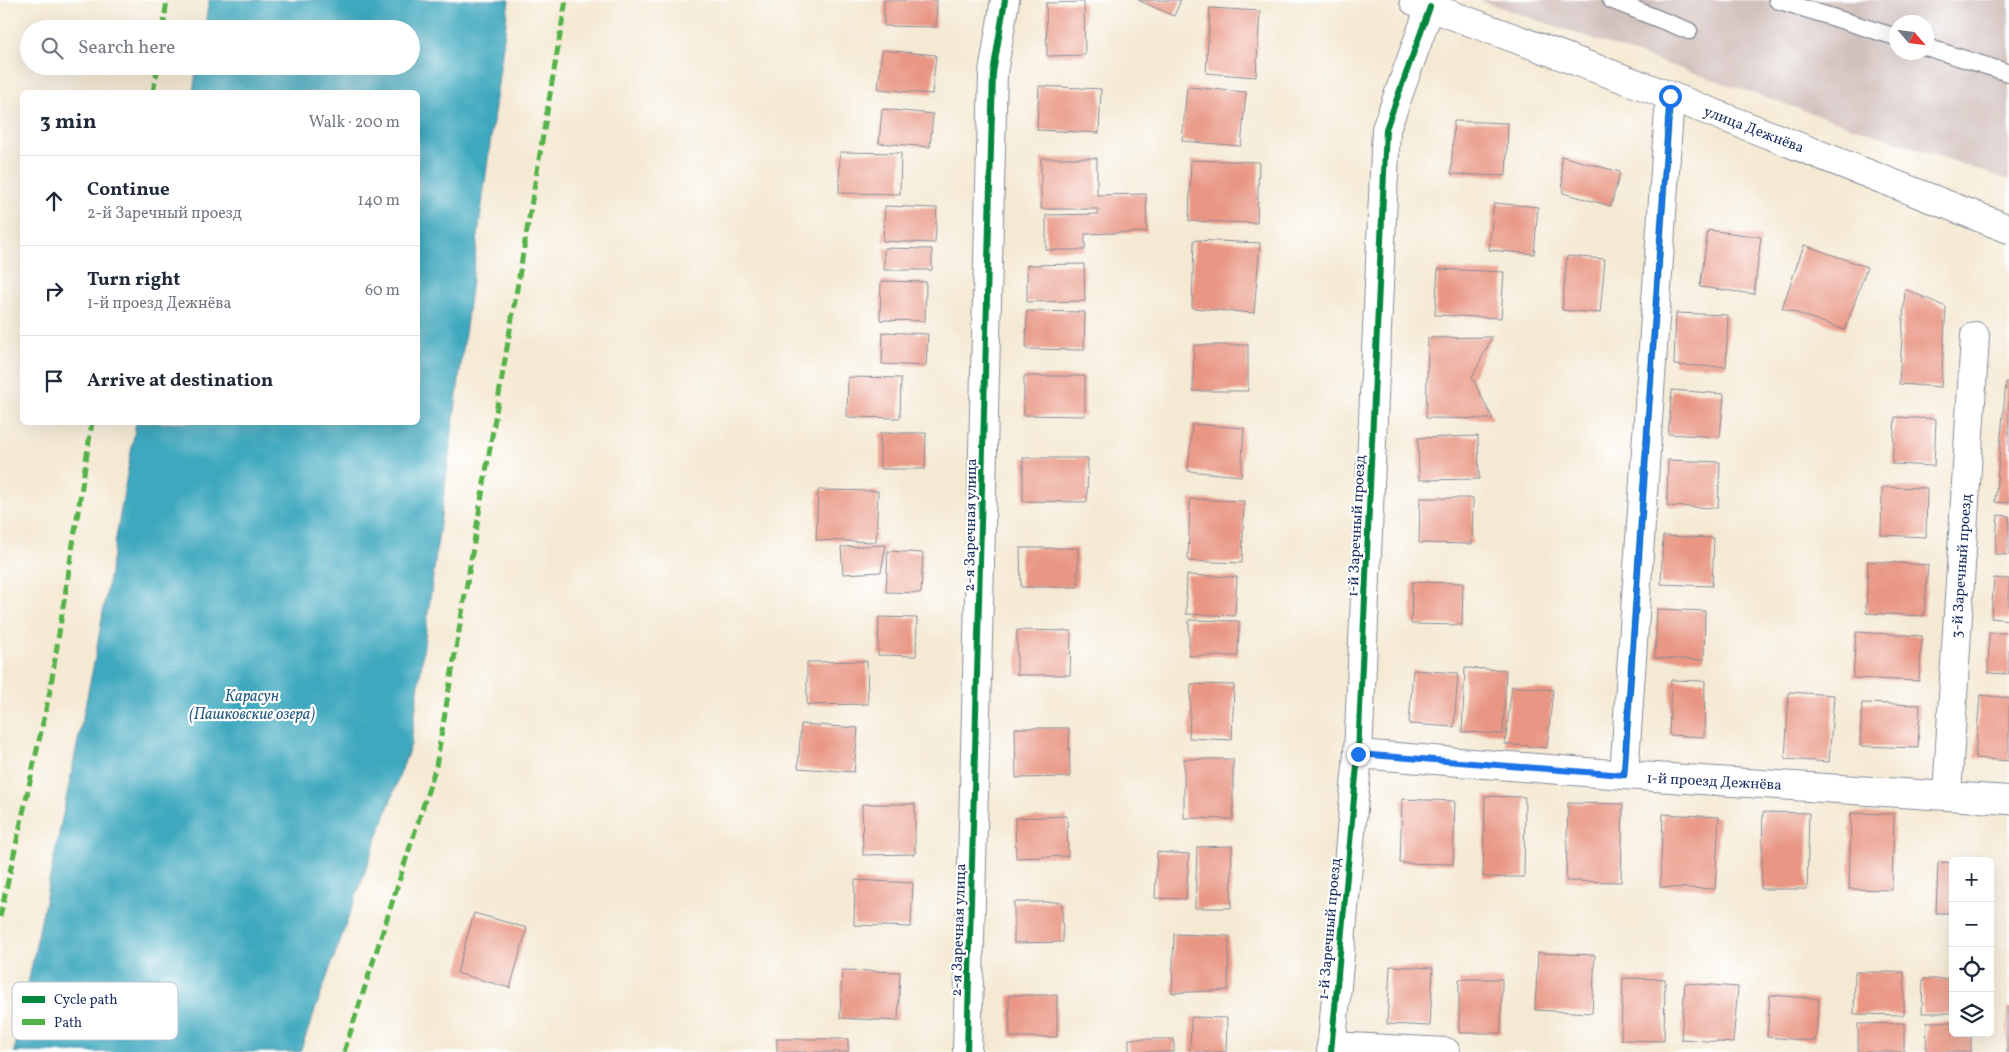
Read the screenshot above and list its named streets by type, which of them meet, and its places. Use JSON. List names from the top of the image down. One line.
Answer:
{"streets":{"street":["улица Дежнёва","2-я Заречная улица","1-й Заречный проезд","3-й Заречный проезд","1-й проезд Дежнёва"]},"crossings":[["улица Дежнёва","1-й Заречный проезд"],["1-й Заречный проезд","1-й проезд Дежнёва"],["3-й Заречный проезд","1-й проезд Дежнёва"]],"water":["Карасун (Пашковские озера)"],"legend":["Cycle path","Path"],"north":"bottom right","page":{"search":"Search here","heading":["3 min","Walk · 200 m"],"list":[["Continue","2-й Заречный проезд","140 m"],["Turn right","1-й проезд Дежнёва","60 m"],"Arrive at destination"],"map_buttons":["+","−"]}}
